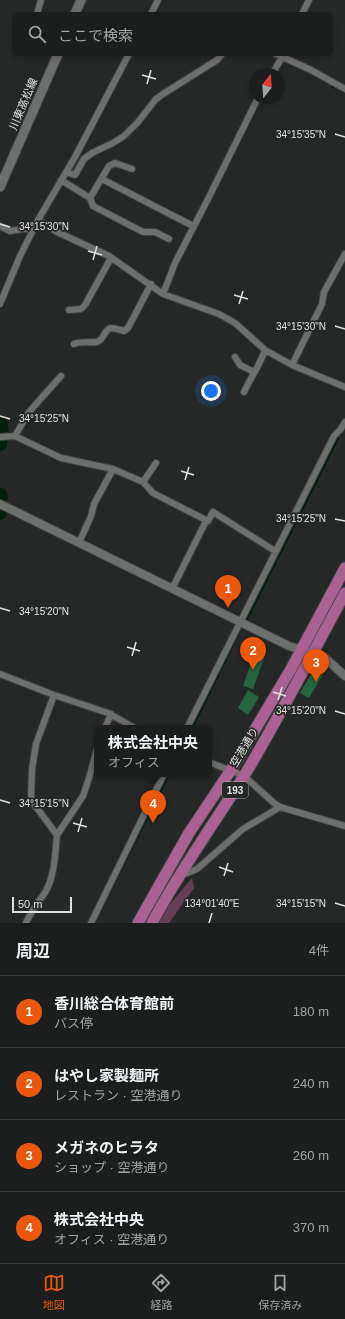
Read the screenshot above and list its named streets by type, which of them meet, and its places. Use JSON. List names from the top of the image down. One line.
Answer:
{"streets":{"highway":["空港通り","193"],"main road":["川東高松線"]},"scale_bar":"50 m","north":"top","page":{"search":"ここで検索","pins":["1","2","3","4"],"popup":["株式会社中央","オフィス"],"scale":"50 m","heading":["周辺","4件"],"list":[{"mark":"1","name":"香川総合体育館前","note":"バス停","value":"180 m"},{"mark":"2","name":"はやし家製麺所","note":"レストラン · 空港通り","value":"240 m"},{"mark":"3","name":"メガネのヒラタ","note":"ショップ · 空港通り","value":"260 m"},{"mark":"4","name":"株式会社中央","note":"オフィス · 空港通り","value":"370 m"}],"nav":["地図","経路","保存済み"]},"coordinates":["34°15'35\"N","34°15'30\"N","34°15'25\"N","34°15'20\"N","34°15'15\"N","134°01'40\"E"]}
